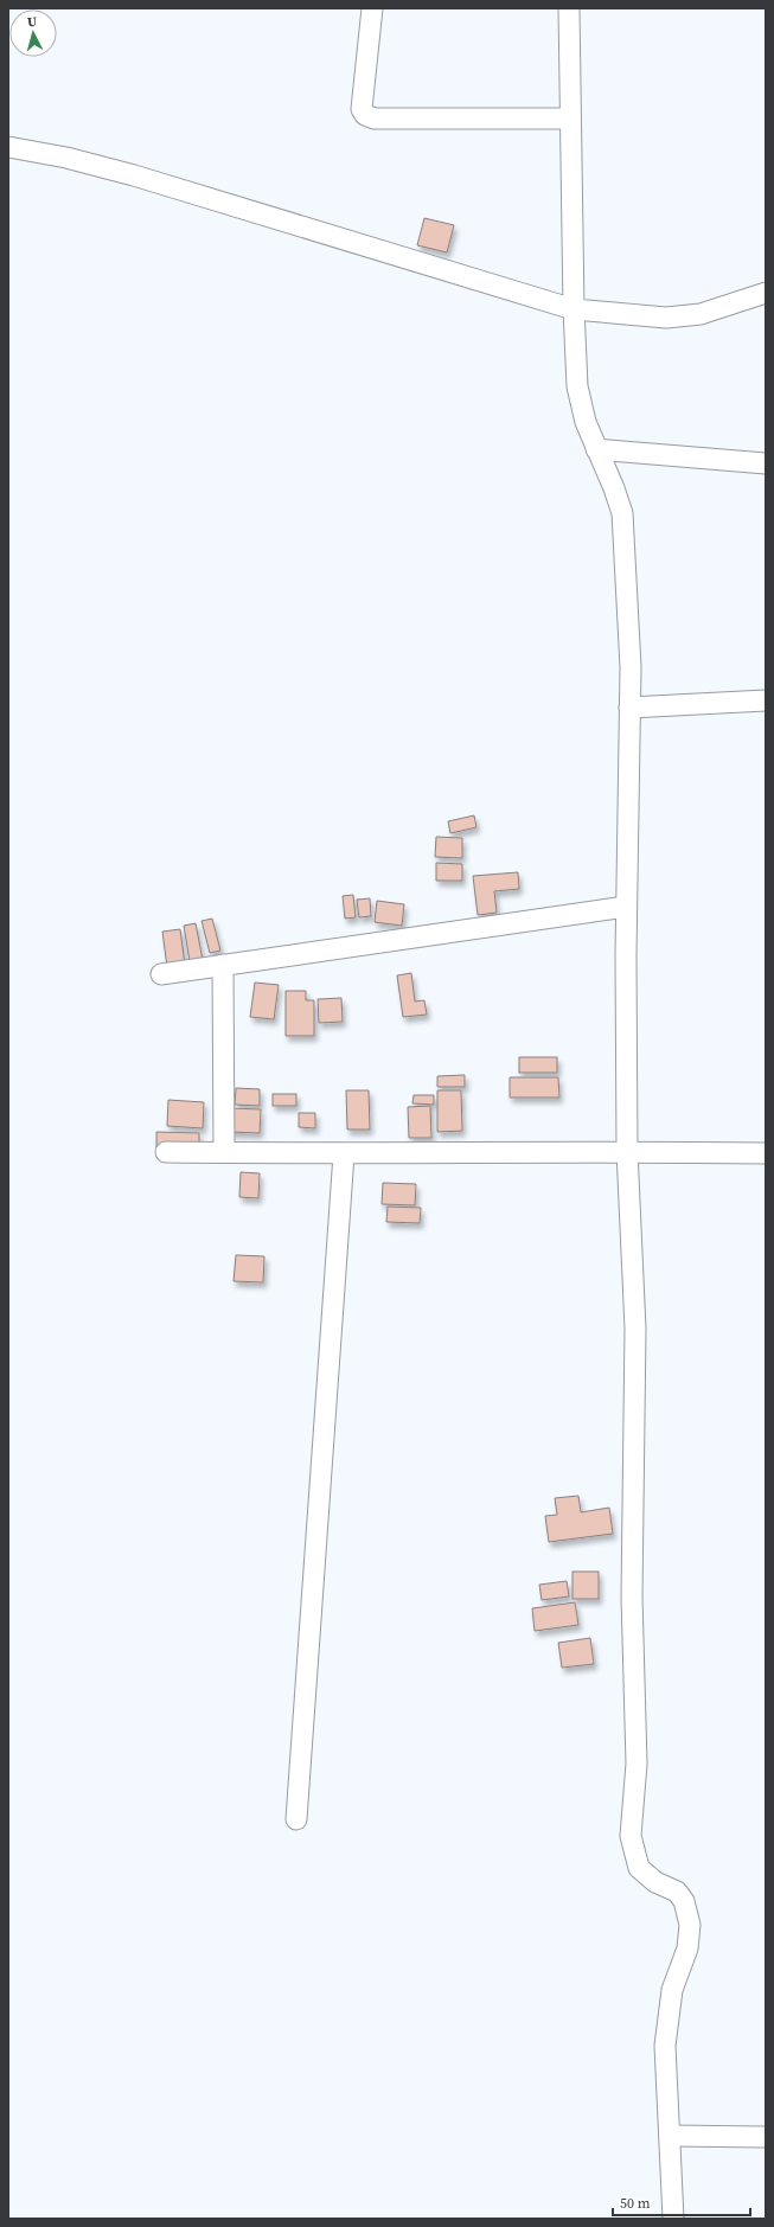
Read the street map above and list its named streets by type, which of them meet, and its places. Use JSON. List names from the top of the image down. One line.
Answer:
{"scale_bar":"50 m","north":"top"}
